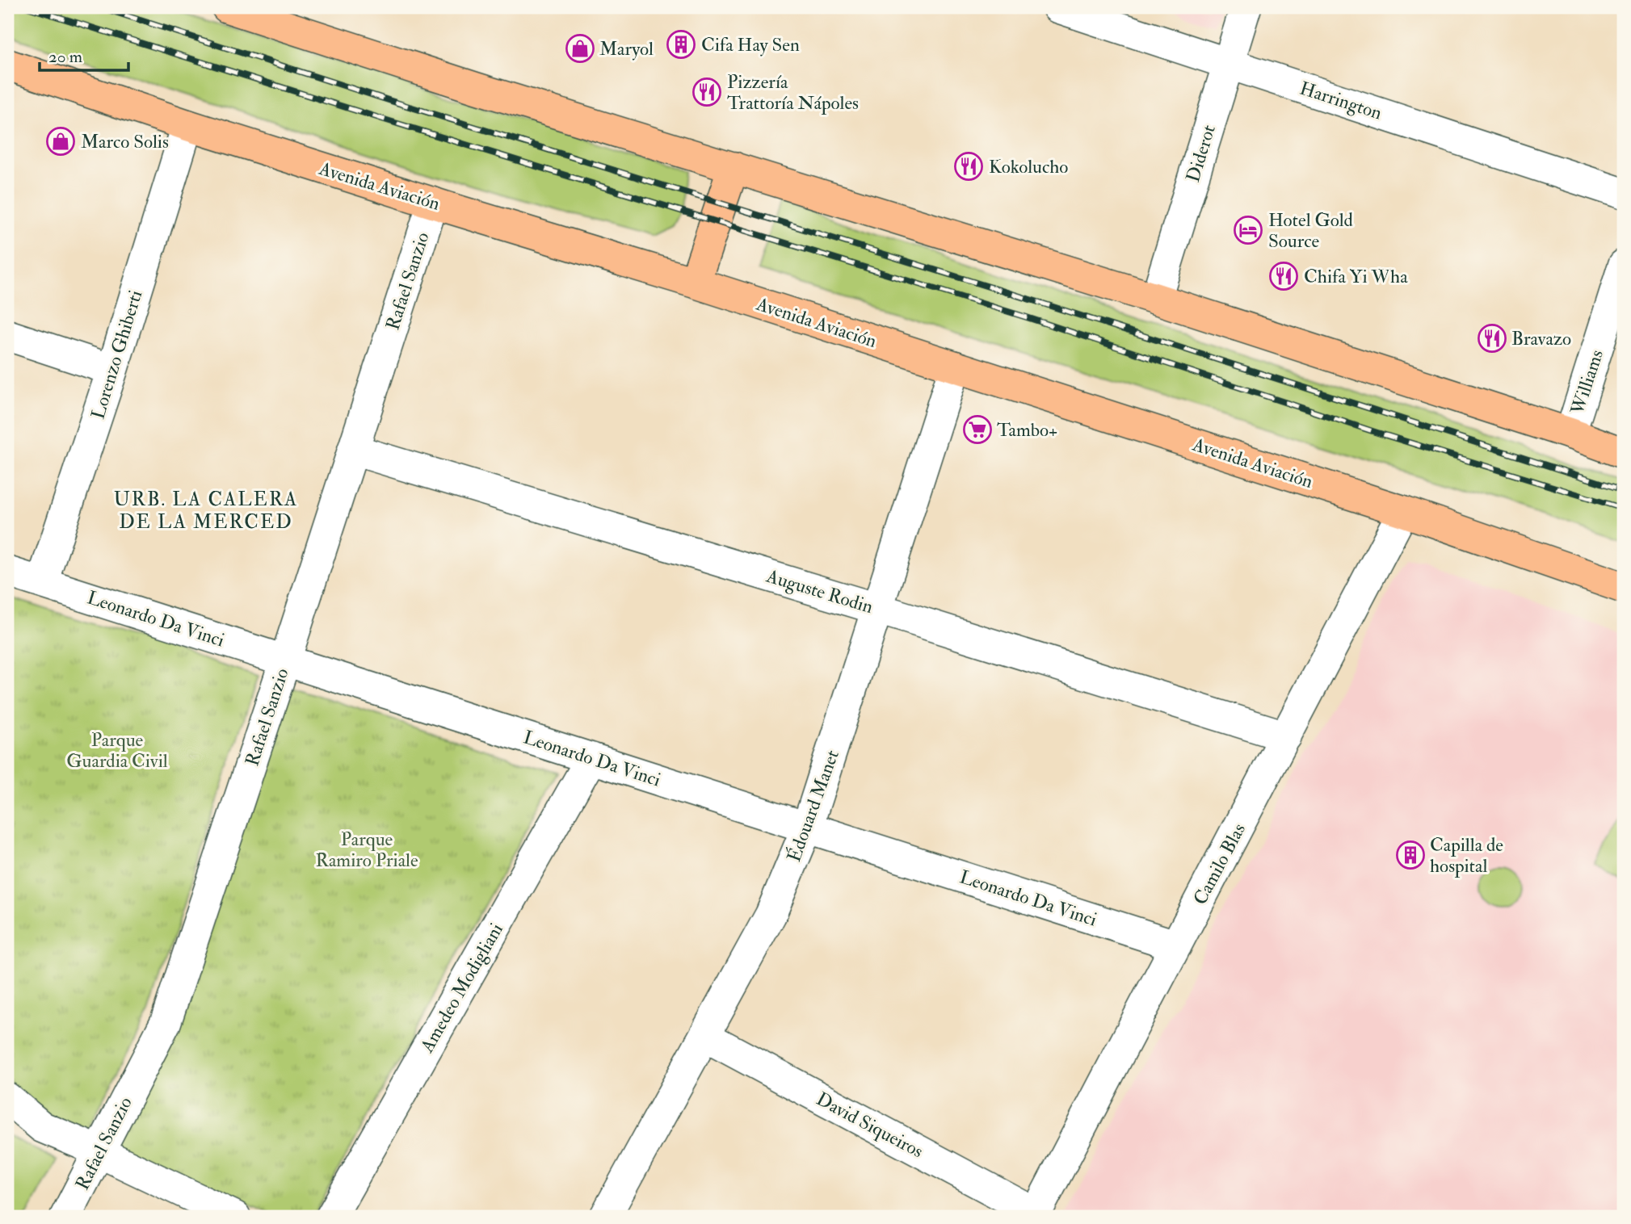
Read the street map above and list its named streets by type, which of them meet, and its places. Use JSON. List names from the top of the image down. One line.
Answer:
{"streets":{"main road":["Avenida Aviación"],"street":["Harrington","Diderot","Rafael Sanzio","Lorenzo Ghiberti","Williams","Auguste Rodin","Leonardo Da Vinci","Édouard Manet","Camilo Blas","Amedeo Modigliani","David Siqueiros"]},"crossings":[["Harrington","Diderot"],["Avenida Aviación","Rafael Sanzio"],["Avenida Aviación","Lorenzo Ghiberti"],["Avenida Aviación","Édouard Manet"],["Avenida Aviación","Camilo Blas"],["Rafael Sanzio","Auguste Rodin"],["Rafael Sanzio","Leonardo Da Vinci"],["Lorenzo Ghiberti","Leonardo Da Vinci"],["Auguste Rodin","Édouard Manet"],["Auguste Rodin","Camilo Blas"],["Leonardo Da Vinci","Édouard Manet"],["Leonardo Da Vinci","Camilo Blas"],["Leonardo Da Vinci","Amedeo Modigliani"],["Édouard Manet","David Siqueiros"],["Camilo Blas","David Siqueiros"]],"districts":["URB. LA CALERA DE LA MERCED"],"parks":["Parque Guardia Civil","Parque Ramiro Priale"],"places":{"building":["Cifa Hay Sen","Capilla de hospital"],"shop":["Maryol","Marco Solis"],"restaurant":["Pizzería Trattoría Nápoles","Kokolucho","Chifa Yi Wha","Bravazo"],"hotel":["Hotel Gold Source"],"supermarket":["Tambo+"]},"scale_bar":"20 m"}
